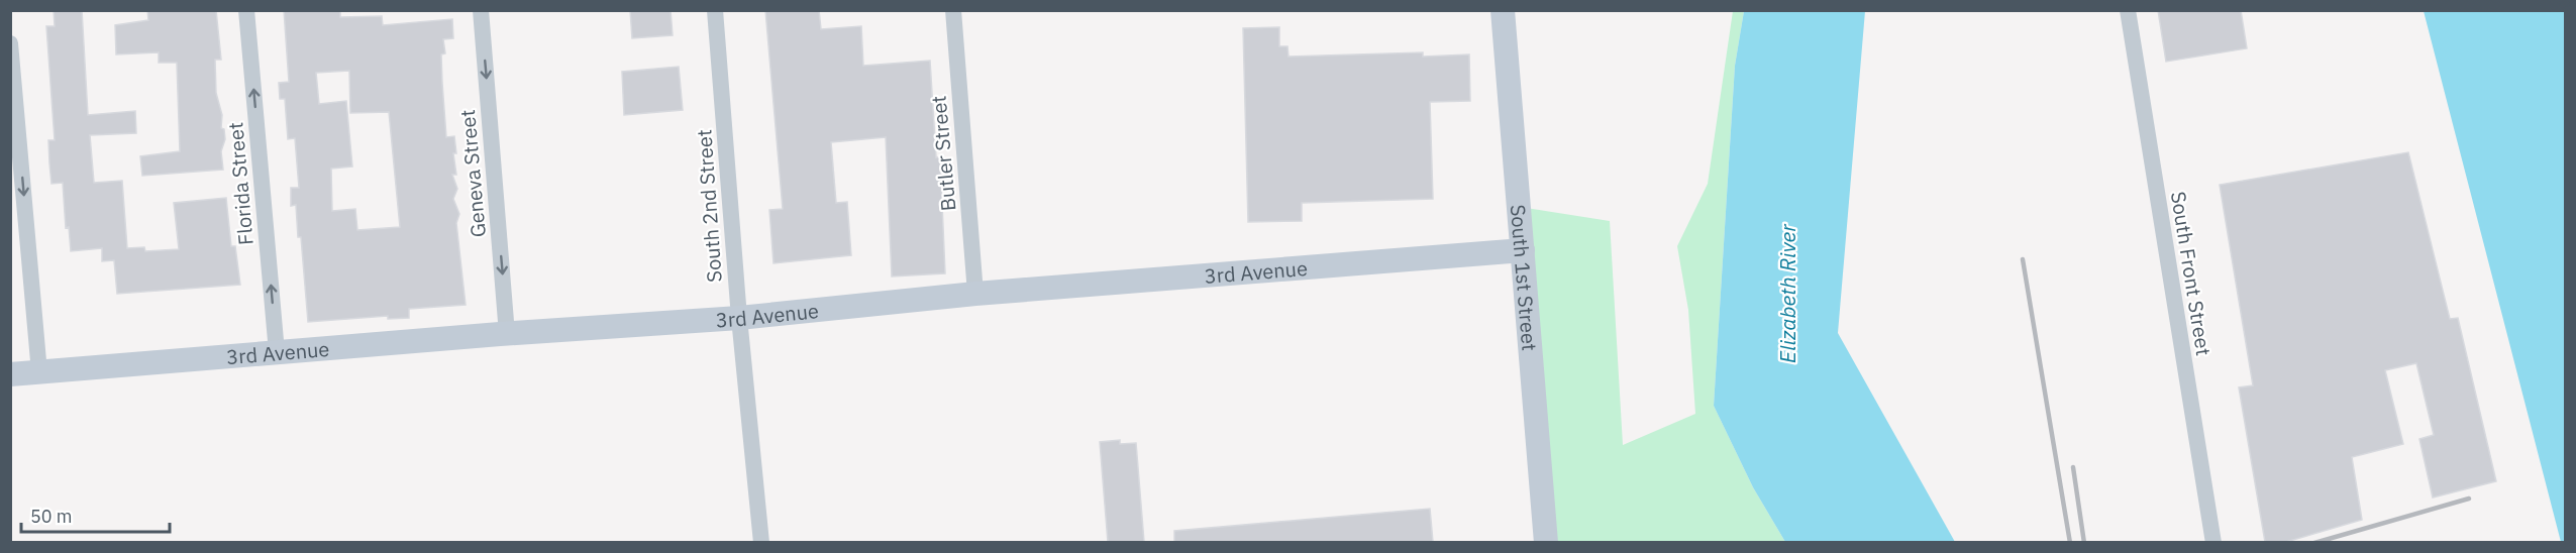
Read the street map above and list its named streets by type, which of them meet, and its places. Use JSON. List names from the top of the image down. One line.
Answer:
{"streets":{"street":["Butler Street","Geneva Street","Florida Street","South 2nd Street","3rd Avenue","South Front Street","South 1st Street"]},"crossings":[["Butler Street","3rd Avenue"],["Geneva Street","3rd Avenue"],["Florida Street","3rd Avenue"],["South 2nd Street","3rd Avenue"],["3rd Avenue","South 1st Street"]],"one_way":["Geneva Street","Florida Street"],"water":["Elizabeth River"],"scale_bar":"50 m"}
